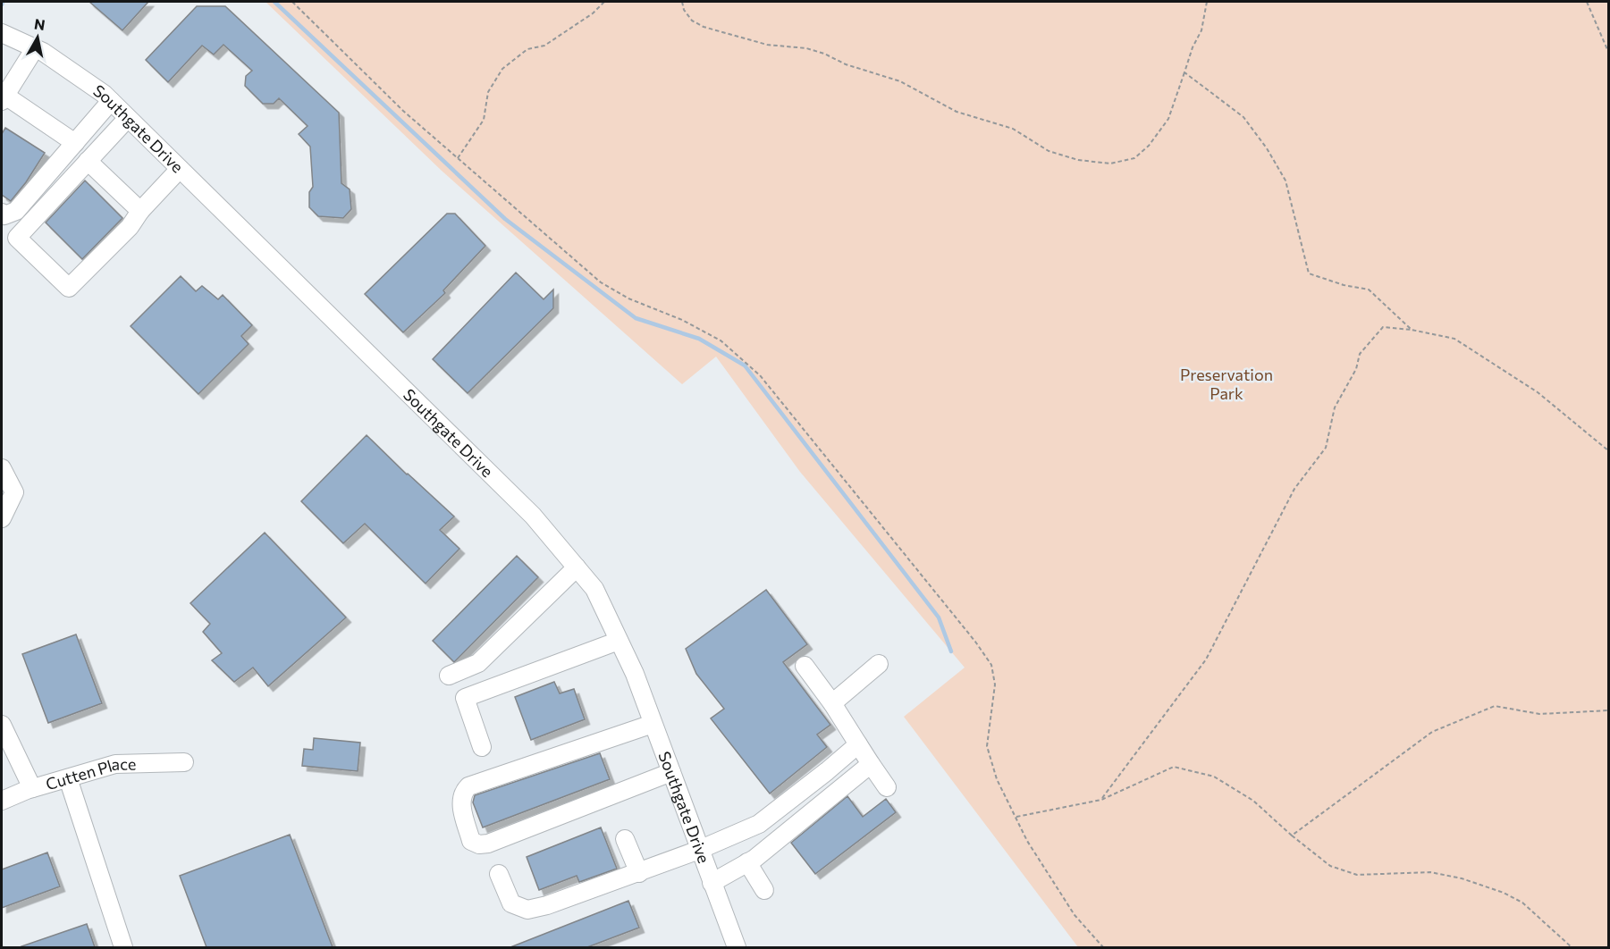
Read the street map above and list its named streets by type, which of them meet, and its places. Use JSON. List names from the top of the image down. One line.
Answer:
{"streets":{"street":["Southgate Drive","Cutten Place"]},"parks":["Preservation Park"],"north":"top"}
